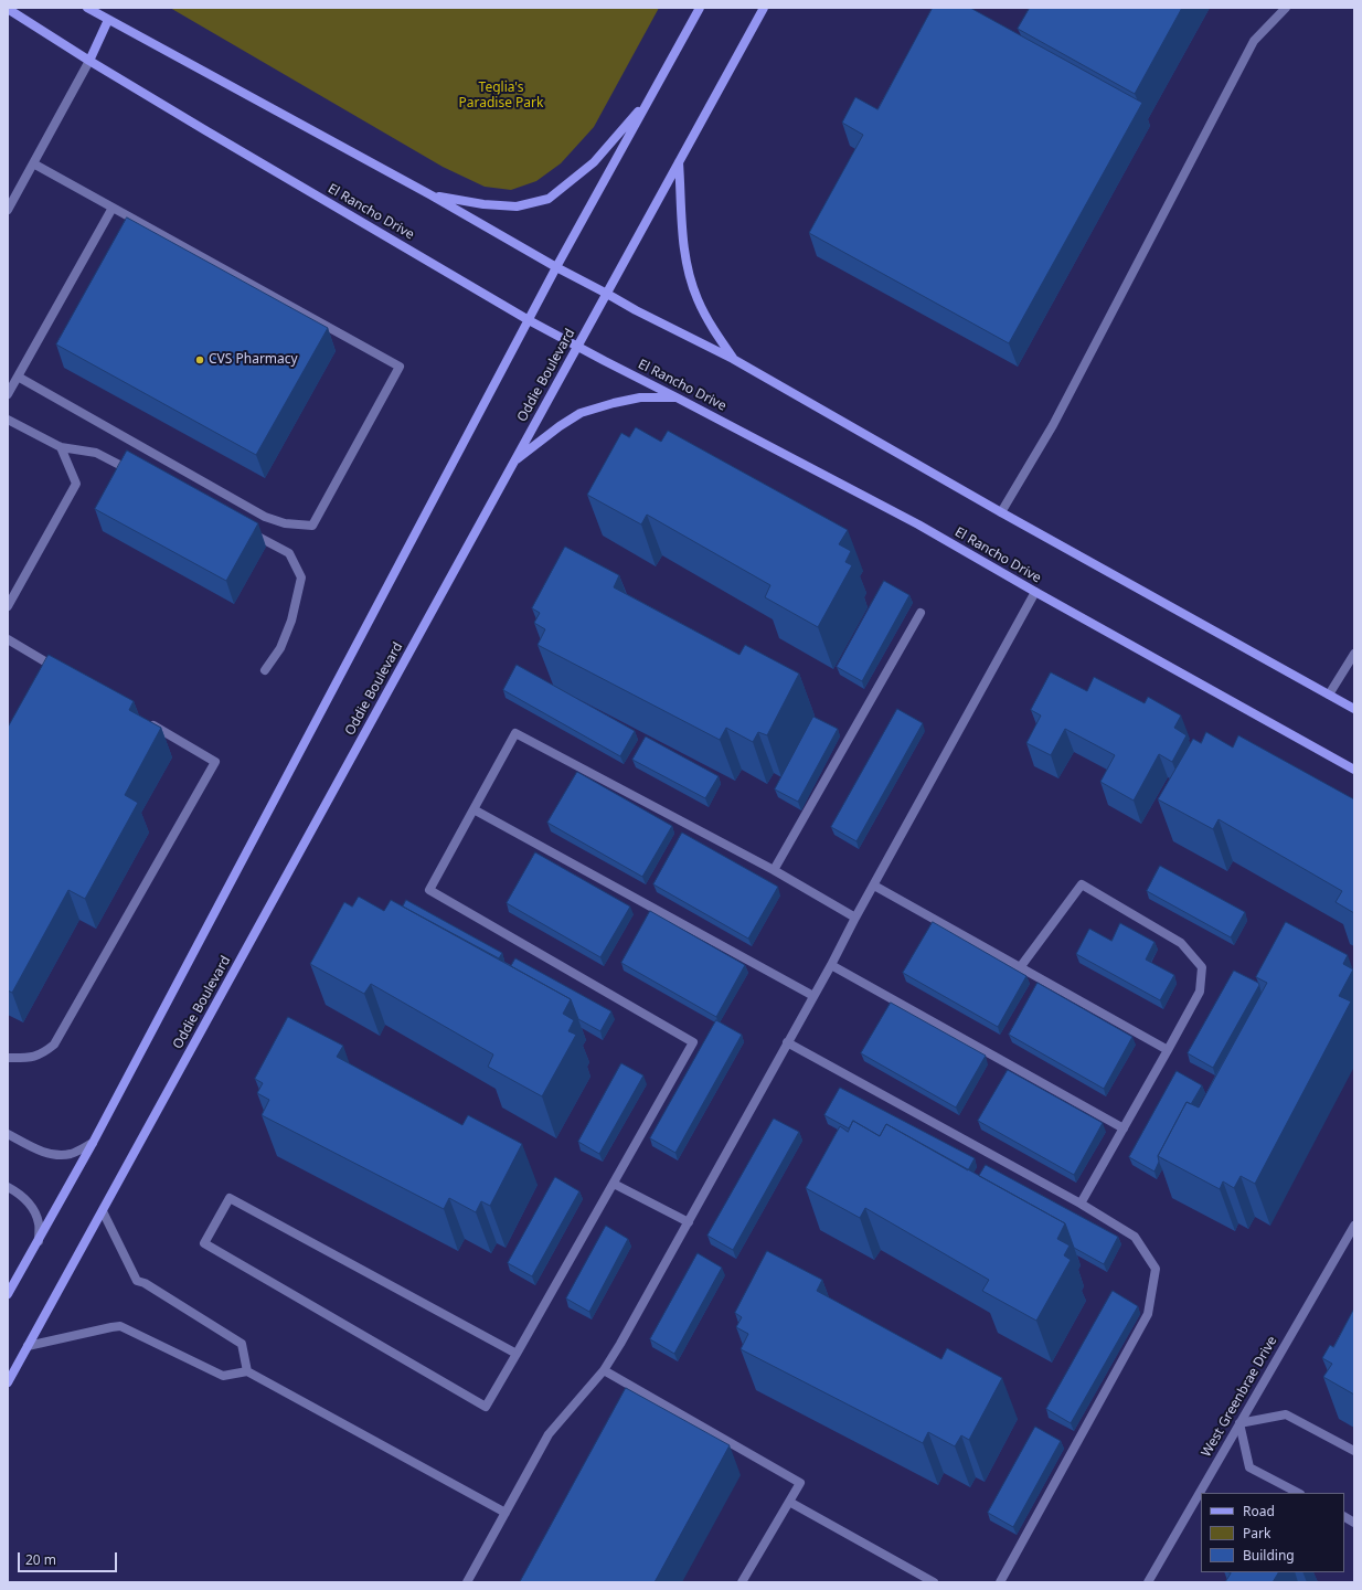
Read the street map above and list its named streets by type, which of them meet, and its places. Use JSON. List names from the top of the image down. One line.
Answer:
{"streets":{"main road":["El Rancho Drive","Oddie Boulevard"],"street":["West Greenbrae Drive"]},"crossings":[["El Rancho Drive","Oddie Boulevard"]],"parks":["Teglia's Paradise Park"],"places":["CVS Pharmacy"],"legend":["Road","Park","Building"],"scale_bar":"20 m"}
